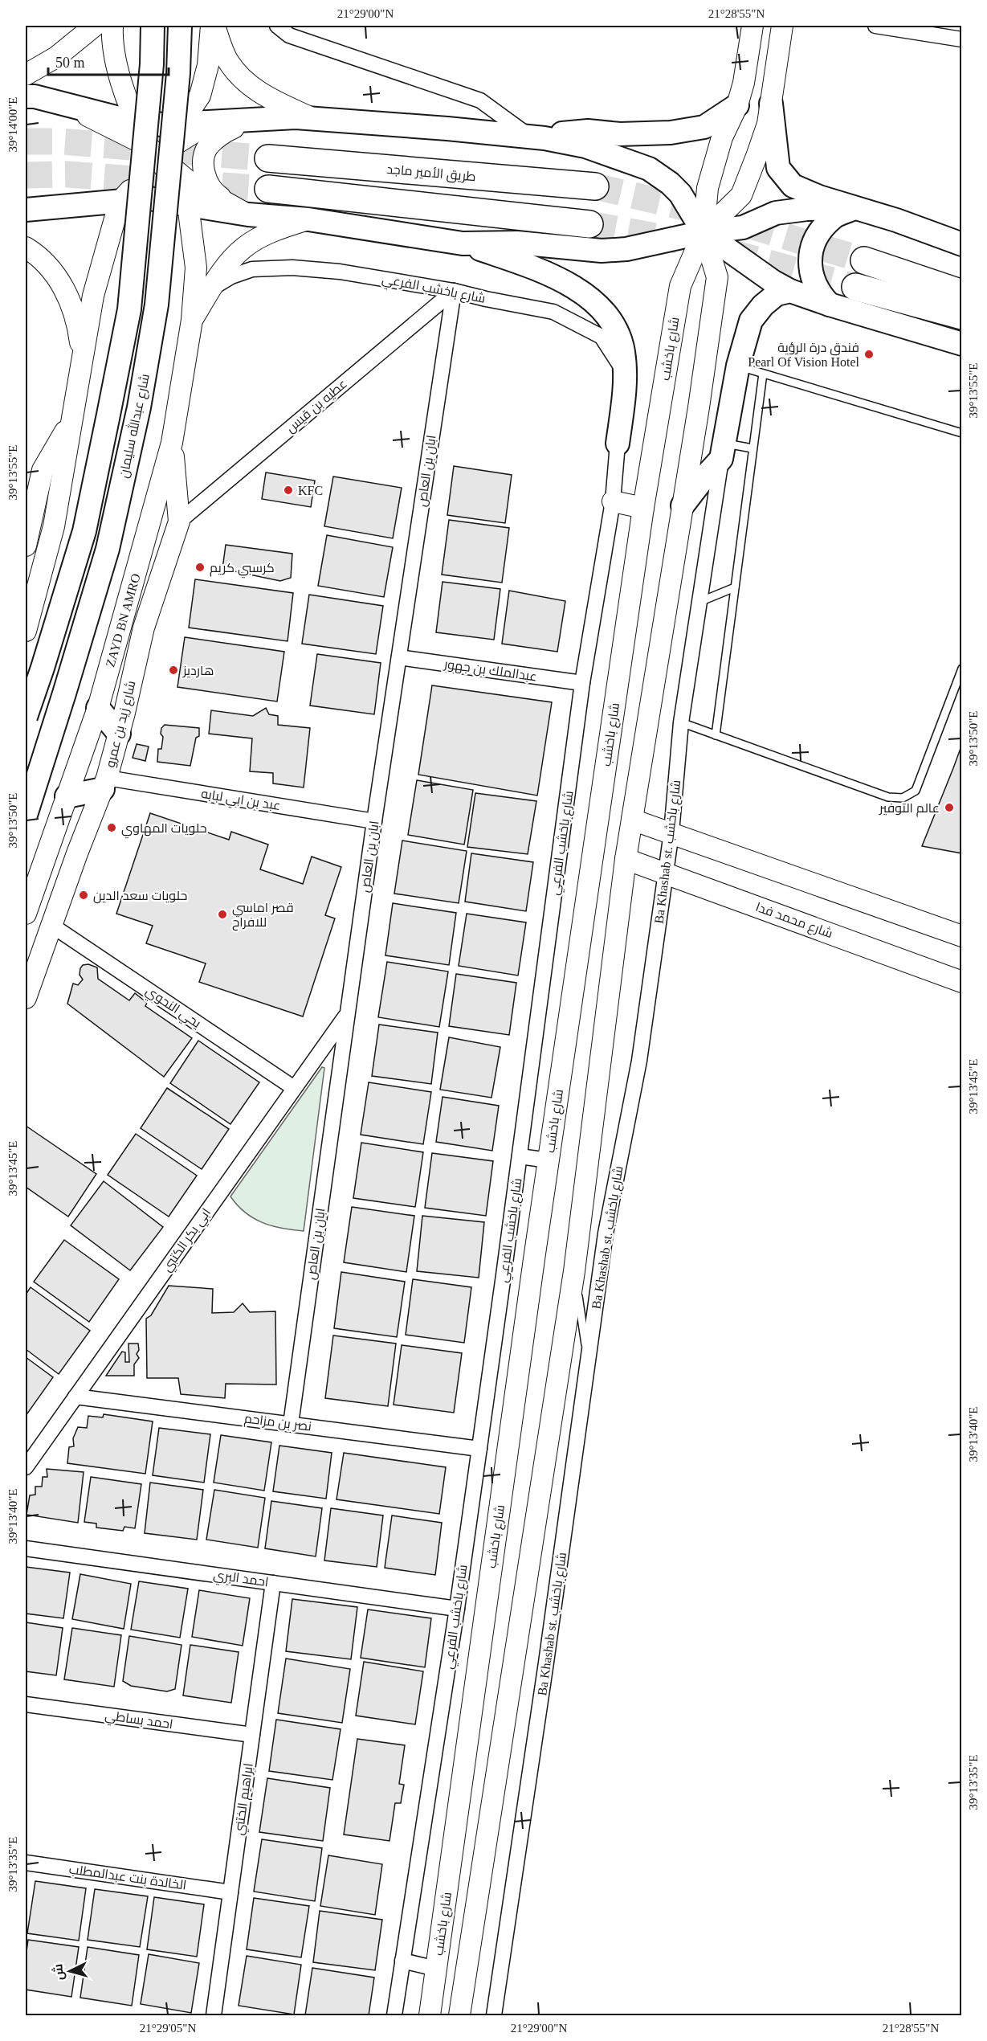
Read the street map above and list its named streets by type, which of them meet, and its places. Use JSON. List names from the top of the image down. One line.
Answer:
{"streets":{"highway":["طريق الأمير ماجد"],"main road":["شارع باخشب","شارع عبدالله سليمان","ZAYD BN AMRO","شارع زيد بن عمرو","شارع محمد فدا"],"street":["شارع باخشب الفرعي","عطيه بن قيس","ابان بن العاص","عبدالملك بن جهور","عبد بن ابي لبابه","Ba Khashab st. شارع باخشب","يحي النحوي","ابي بكر الكتبي","نصر بن مزاحم","احمد البري","احمد بساطي","ابراهيم الختني","الخالدة بنت عبدالمطلب"]},"crossings":[["شارع باخشب الفرعي","عطيه بن قيس"],["شارع باخشب الفرعي","ابان بن العاص"],["شارع باخشب الفرعي","عبدالملك بن جهور"],["شارع باخشب الفرعي","نصر بن مزاحم"],["شارع باخشب الفرعي","احمد البري"],["شارع باخشب","شارع محمد فدا"],["عطيه بن قيس","ابان بن العاص"],["عطيه بن قيس","شارع زيد بن عمرو"],["ابان بن العاص","عبدالملك بن جهور"],["ابان بن العاص","عبد بن ابي لبابه"],["ابان بن العاص","ابي بكر الكتبي"],["ابان بن العاص","نصر بن مزاحم"],["ZAYD BN AMRO","شارع زيد بن عمرو"],["شارع زيد بن عمرو","عبد بن ابي لبابه"],["شارع زيد بن عمرو","يحي النحوي"],["Ba Khashab st. شارع باخشب","شارع محمد فدا"],["يحي النحوي","ابي بكر الكتبي"],["ابي بكر الكتبي","نصر بن مزاحم"],["احمد البري","ابراهيم الختني"],["احمد بساطي","ابراهيم الختني"],["ابراهيم الختني","الخالدة بنت عبدالمطلب"]],"places":["فندق درة الرؤية Pearl Of Vision Hotel","KFC","كرسبي كريم","هارديز","عالم التوفير","حلويات المهاوي","حلويات سعد الدين","قصر اماسي للافراح"],"scale_bar":"50 m","north":"left","coordinates":["21°29'00\"N","21°28'55\"N","39°14'00\"E","39°13'55\"E","39°13'50\"E","39°13'45\"E","39°13'40\"E","39°13'35\"E","21°29'05\"N"]}
